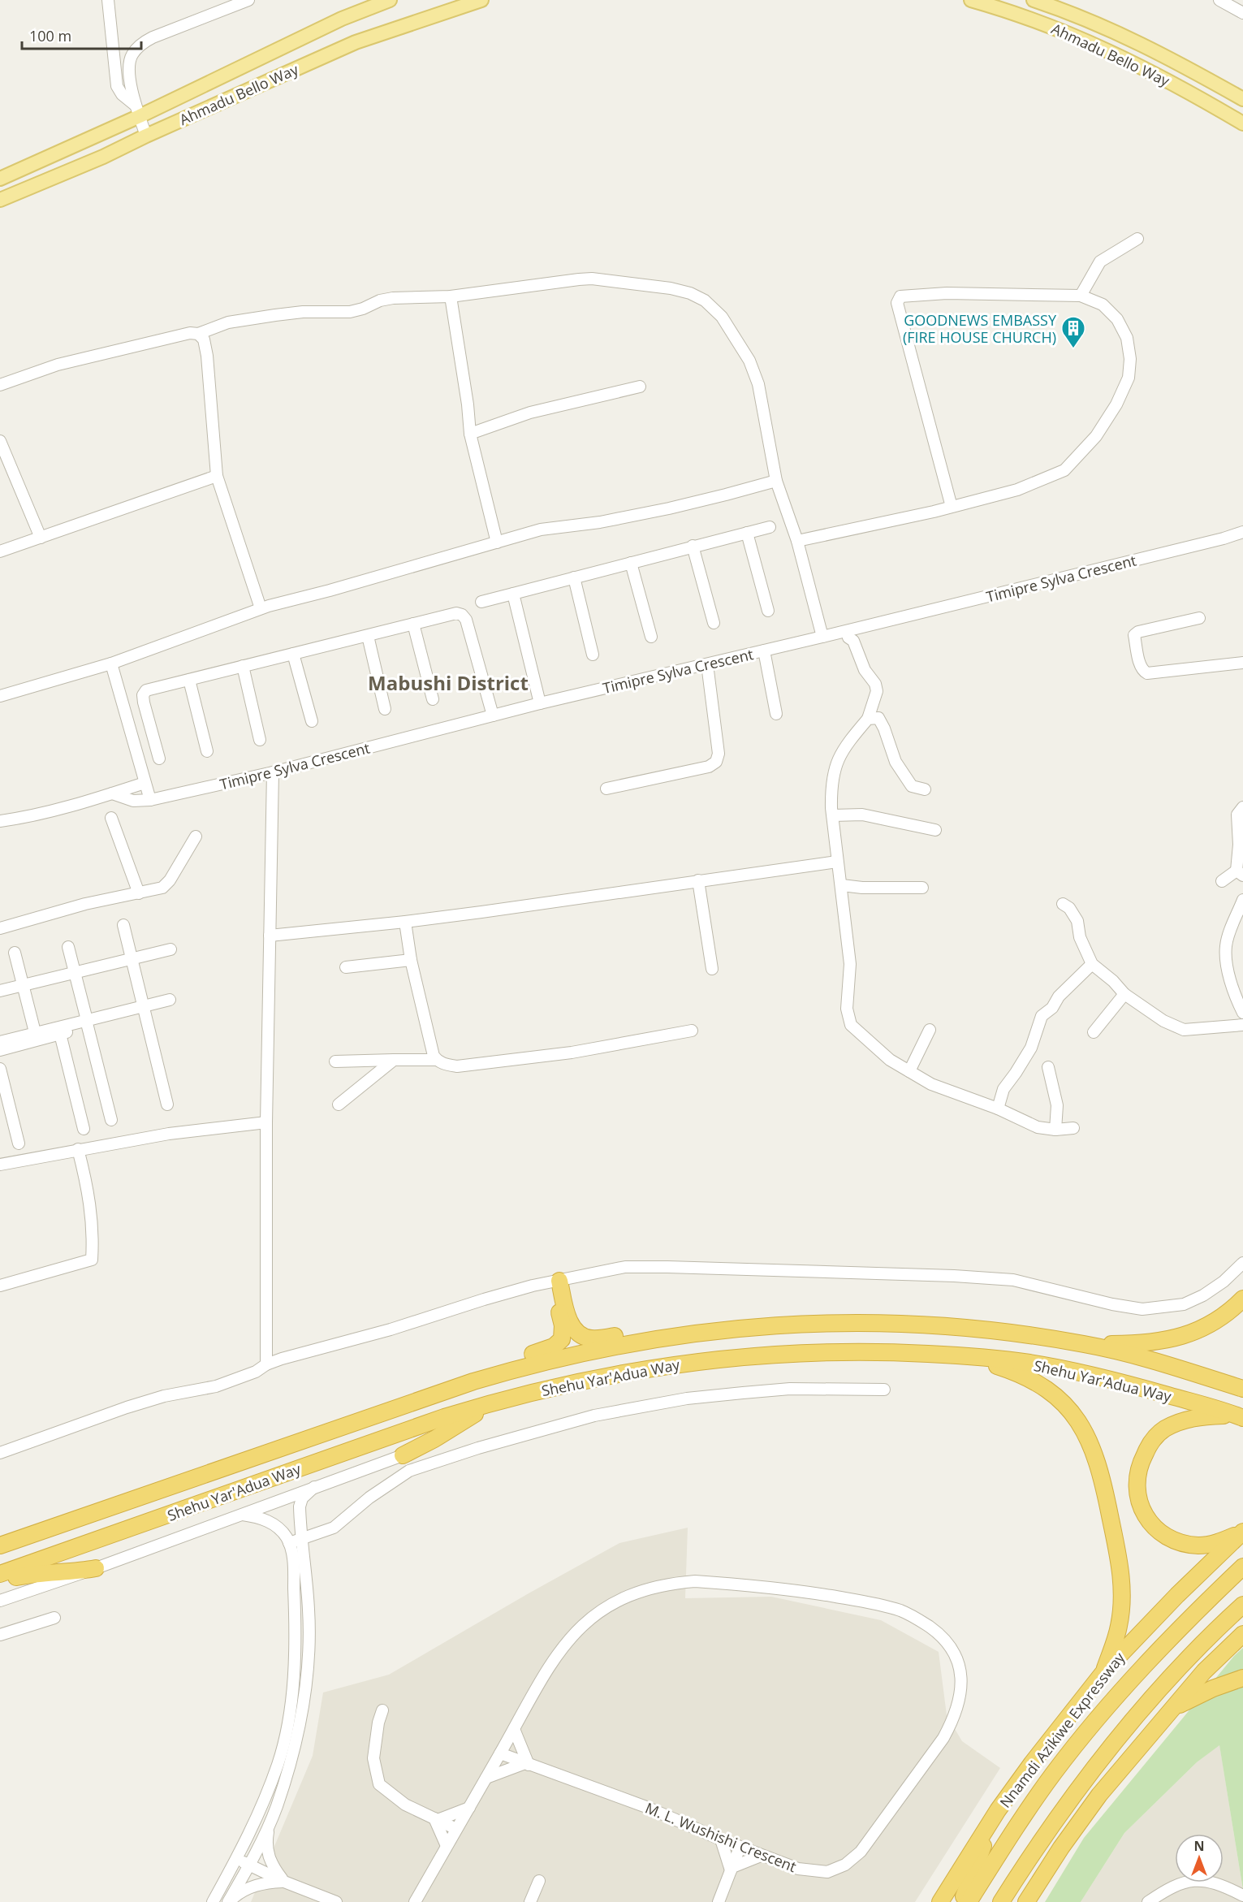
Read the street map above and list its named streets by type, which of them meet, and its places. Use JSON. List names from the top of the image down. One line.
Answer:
{"streets":{"highway":["Shehu Yar'Adua Way","Nnamdi Azikiwe Expressway"],"main road":["Ahmadu Bello Way"],"street":["Timipre Sylva Crescent","M. L. Wushishi Crescent"]},"districts":["Mabushi District"],"places":{"building":["GOODNEWS EMBASSY (FIRE HOUSE CHURCH)"]},"scale_bar":"100 m","north":"top"}
